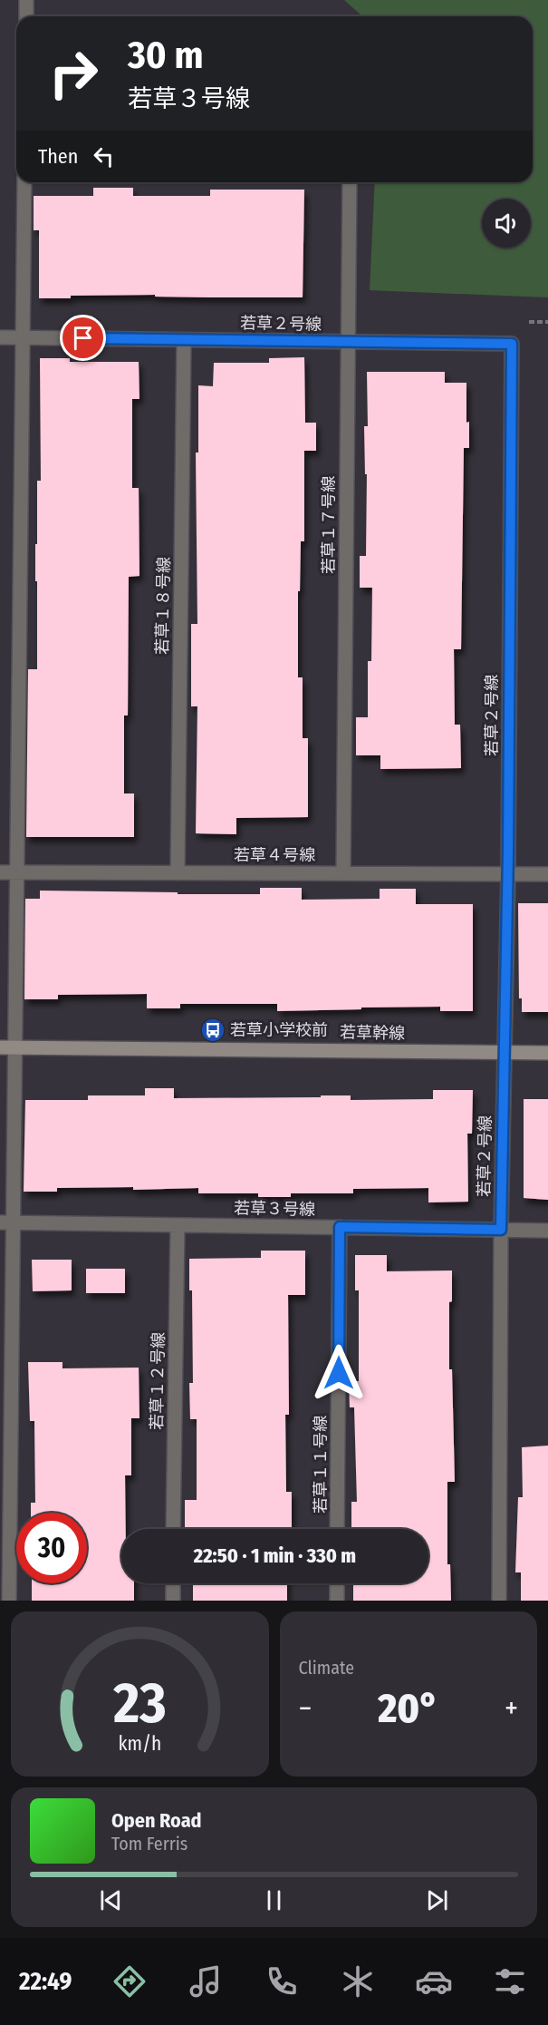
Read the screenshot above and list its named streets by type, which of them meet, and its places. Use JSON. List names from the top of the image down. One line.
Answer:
{"streets":{"street":["若草２号線","若草１７号線","若草１８号線","若草４号線","若草幹線","若草３号線","若草１２号線","若草１１号線"]},"crossings":[["若草２号線","若草１７号線"],["若草２号線","若草１８号線"],["若草２号線","若草４号線"],["若草２号線","若草幹線"],["若草２号線","若草３号線"],["若草１７号線","若草４号線"],["若草１８号線","若草４号線"],["若草３号線","若草１２号線"],["若草３号線","若草１１号線"]],"places":{"bus stop":["若草小学校前"]},"page":{"turn":["30 m","若草３号線"],"then":"Then","limit":"30","trip":"22:50 · 1 min · 330 m","tile":"Climate","heat":["−","20°","+"],"song":["Open Road","Tom Ferris"],"tabs":"22:49","gauge":["23","km/h"]}}
